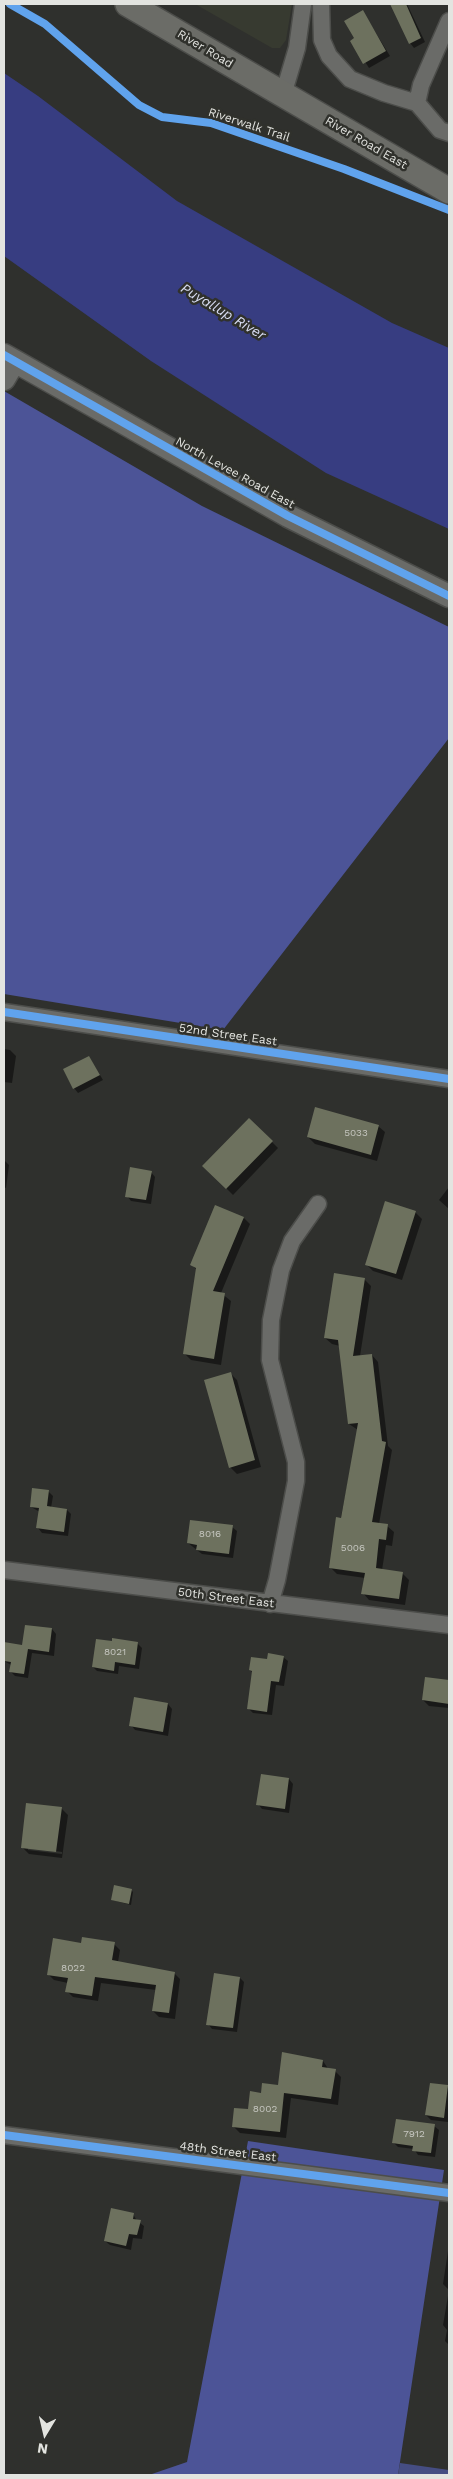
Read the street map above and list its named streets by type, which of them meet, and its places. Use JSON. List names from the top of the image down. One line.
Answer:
{"streets":{"main road":["River Road","River Road East"],"street":["North Levee Road East","52nd Street East","50th Street East","48th Street East"],"cycle path":["Riverwalk Trail"]},"crossings":[["River Road","River Road East"]],"water":["Puyallup River"],"house_numbers":["5033","8016","5006","8021","8022","8002","7912"],"north":"bottom"}
